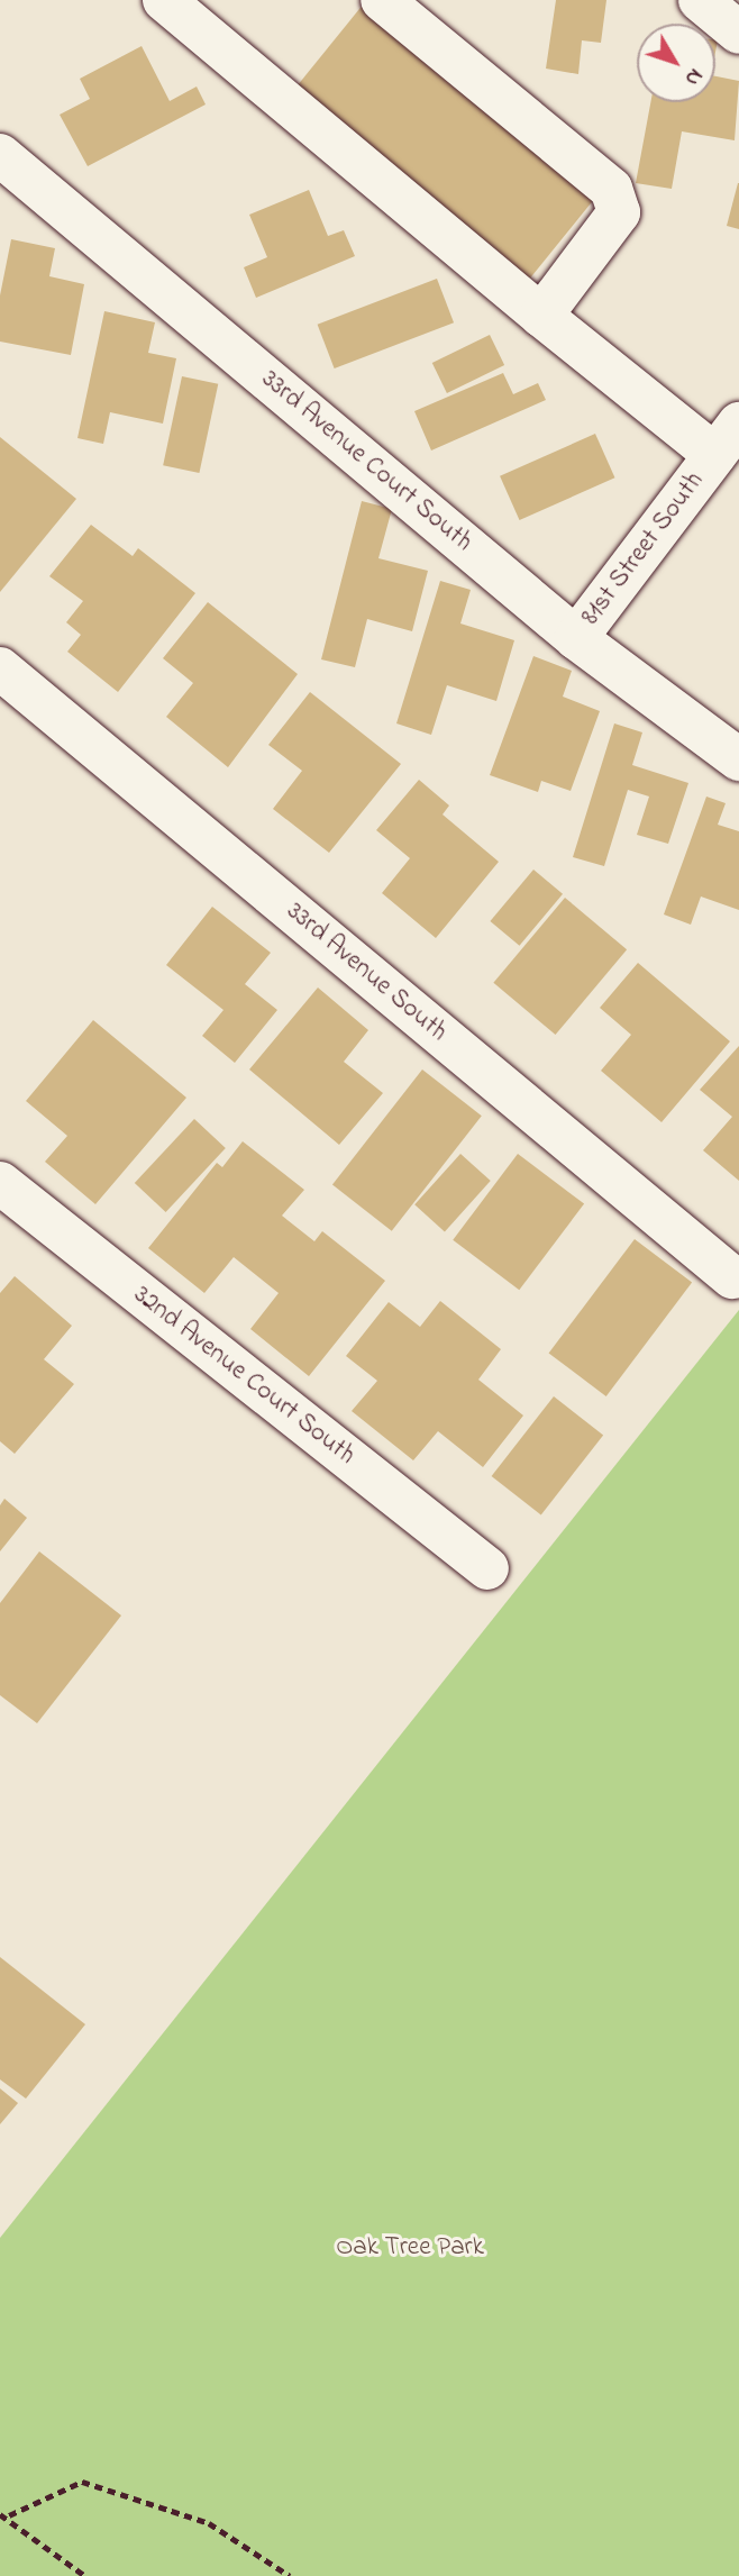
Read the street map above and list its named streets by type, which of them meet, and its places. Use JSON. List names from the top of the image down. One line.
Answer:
{"streets":{"street":["33rd Avenue Court South","81st Street South","33rd Avenue South","32nd Avenue Court South"]},"crossings":[["33rd Avenue Court South","81st Street South"]],"parks":["Oak Tree Park"],"north":"bottom right"}
